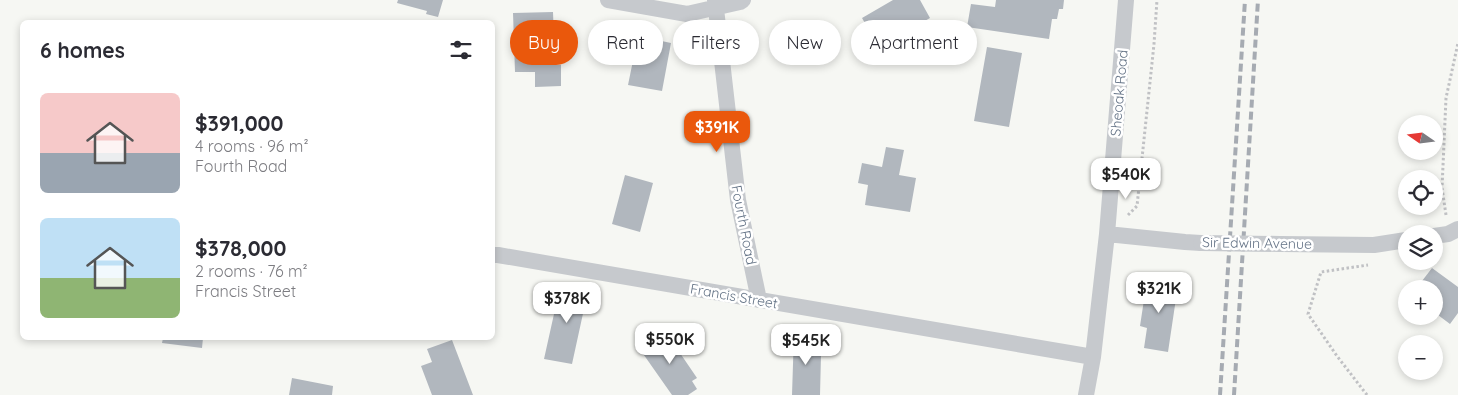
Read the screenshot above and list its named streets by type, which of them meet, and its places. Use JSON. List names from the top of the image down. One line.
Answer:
{"streets":{"street":["Sheoak Road","Fourth Road","Sir Edwin Avenue","Francis Street"]},"crossings":[["Sheoak Road","Sir Edwin Avenue"],["Sheoak Road","Francis Street"],["Fourth Road","Francis Street"]],"north":"left","page":{"chip":["Buy","Rent","Filters","New","Apartment"],"heading":"6 homes","list":[{"name":"$391,000","note":"4 rooms · 96 m² · Fourth Road"},{"name":"$378,000","note":"2 rooms · 76 m² · Francis Street"}],"price":["$391K","$540K","$321K","$378K","$550K","$545K"],"map_buttons":["+","−"]}}
